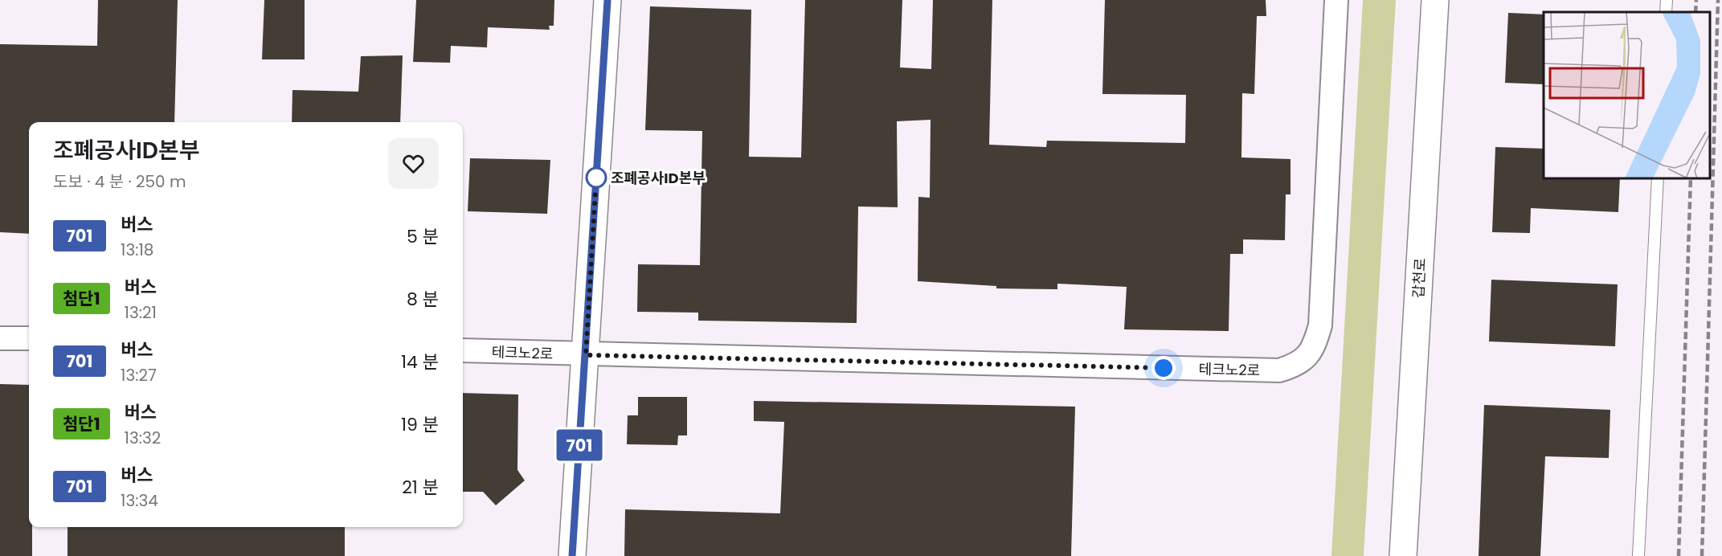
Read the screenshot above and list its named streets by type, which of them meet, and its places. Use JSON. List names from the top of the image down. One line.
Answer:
{"streets":{"street":["갑천로","테크노2로"]},"places":["조폐공사ID본부"],"lines":["bus line 701"],"page":{"on_map":"701","heading":["조폐공사ID본부","도보 · 4 분 · 250 m"],"list":[{"mark":"701","name":"버스","note":"13:18","value":"5 분"},{"mark":"첨단1","name":"버스","note":"13:21","value":"8 분"},{"mark":"701","name":"버스","note":"13:27","value":"14 분"},{"mark":"첨단1","name":"버스","note":"13:32","value":"19 분"},{"mark":"701","name":"버스","note":"13:34","value":"21 분"}]}}
